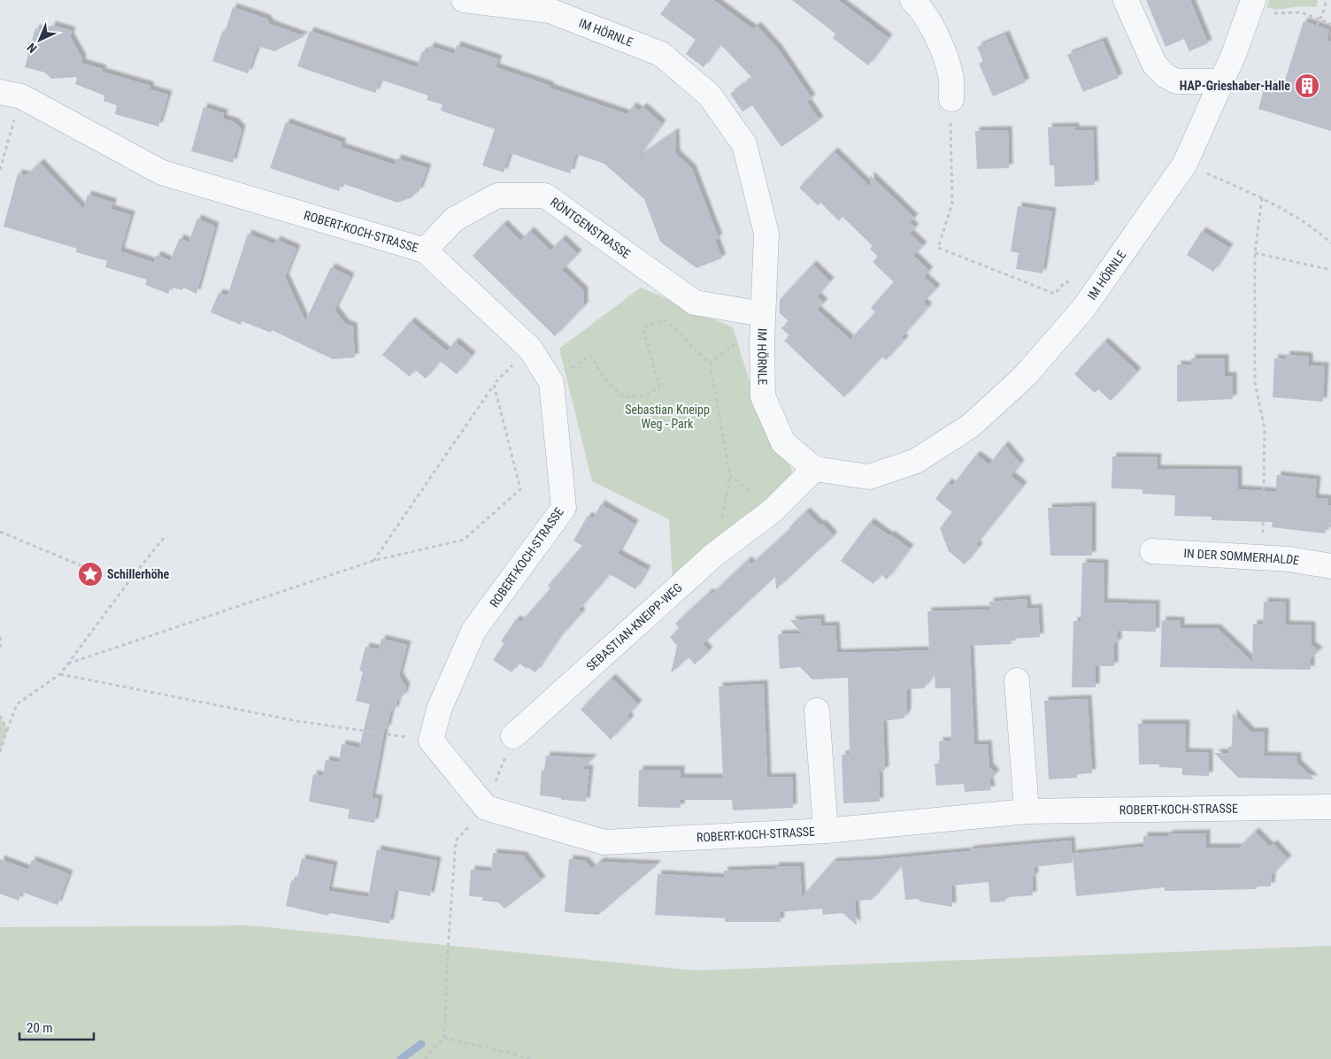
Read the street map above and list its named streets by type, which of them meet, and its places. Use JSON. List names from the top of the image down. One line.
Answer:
{"streets":{"street":["IM HÖRNLE","RÖNTGENSTRASSE","ROBERT-KOCH-STRASSE","IN DER SOMMERHALDE","SEBASTIAN-KNEIPP-WEG"]},"crossings":[["IM HÖRNLE","RÖNTGENSTRASSE"],["IM HÖRNLE","SEBASTIAN-KNEIPP-WEG"],["RÖNTGENSTRASSE","ROBERT-KOCH-STRASSE"]],"parks":["Sebastian Kneipp Weg - Park"],"places":{"building":["HAP-Grieshaber-Halle"],"place":["Schillerhöhe"]},"scale_bar":"20 m","north":"bottom left"}
